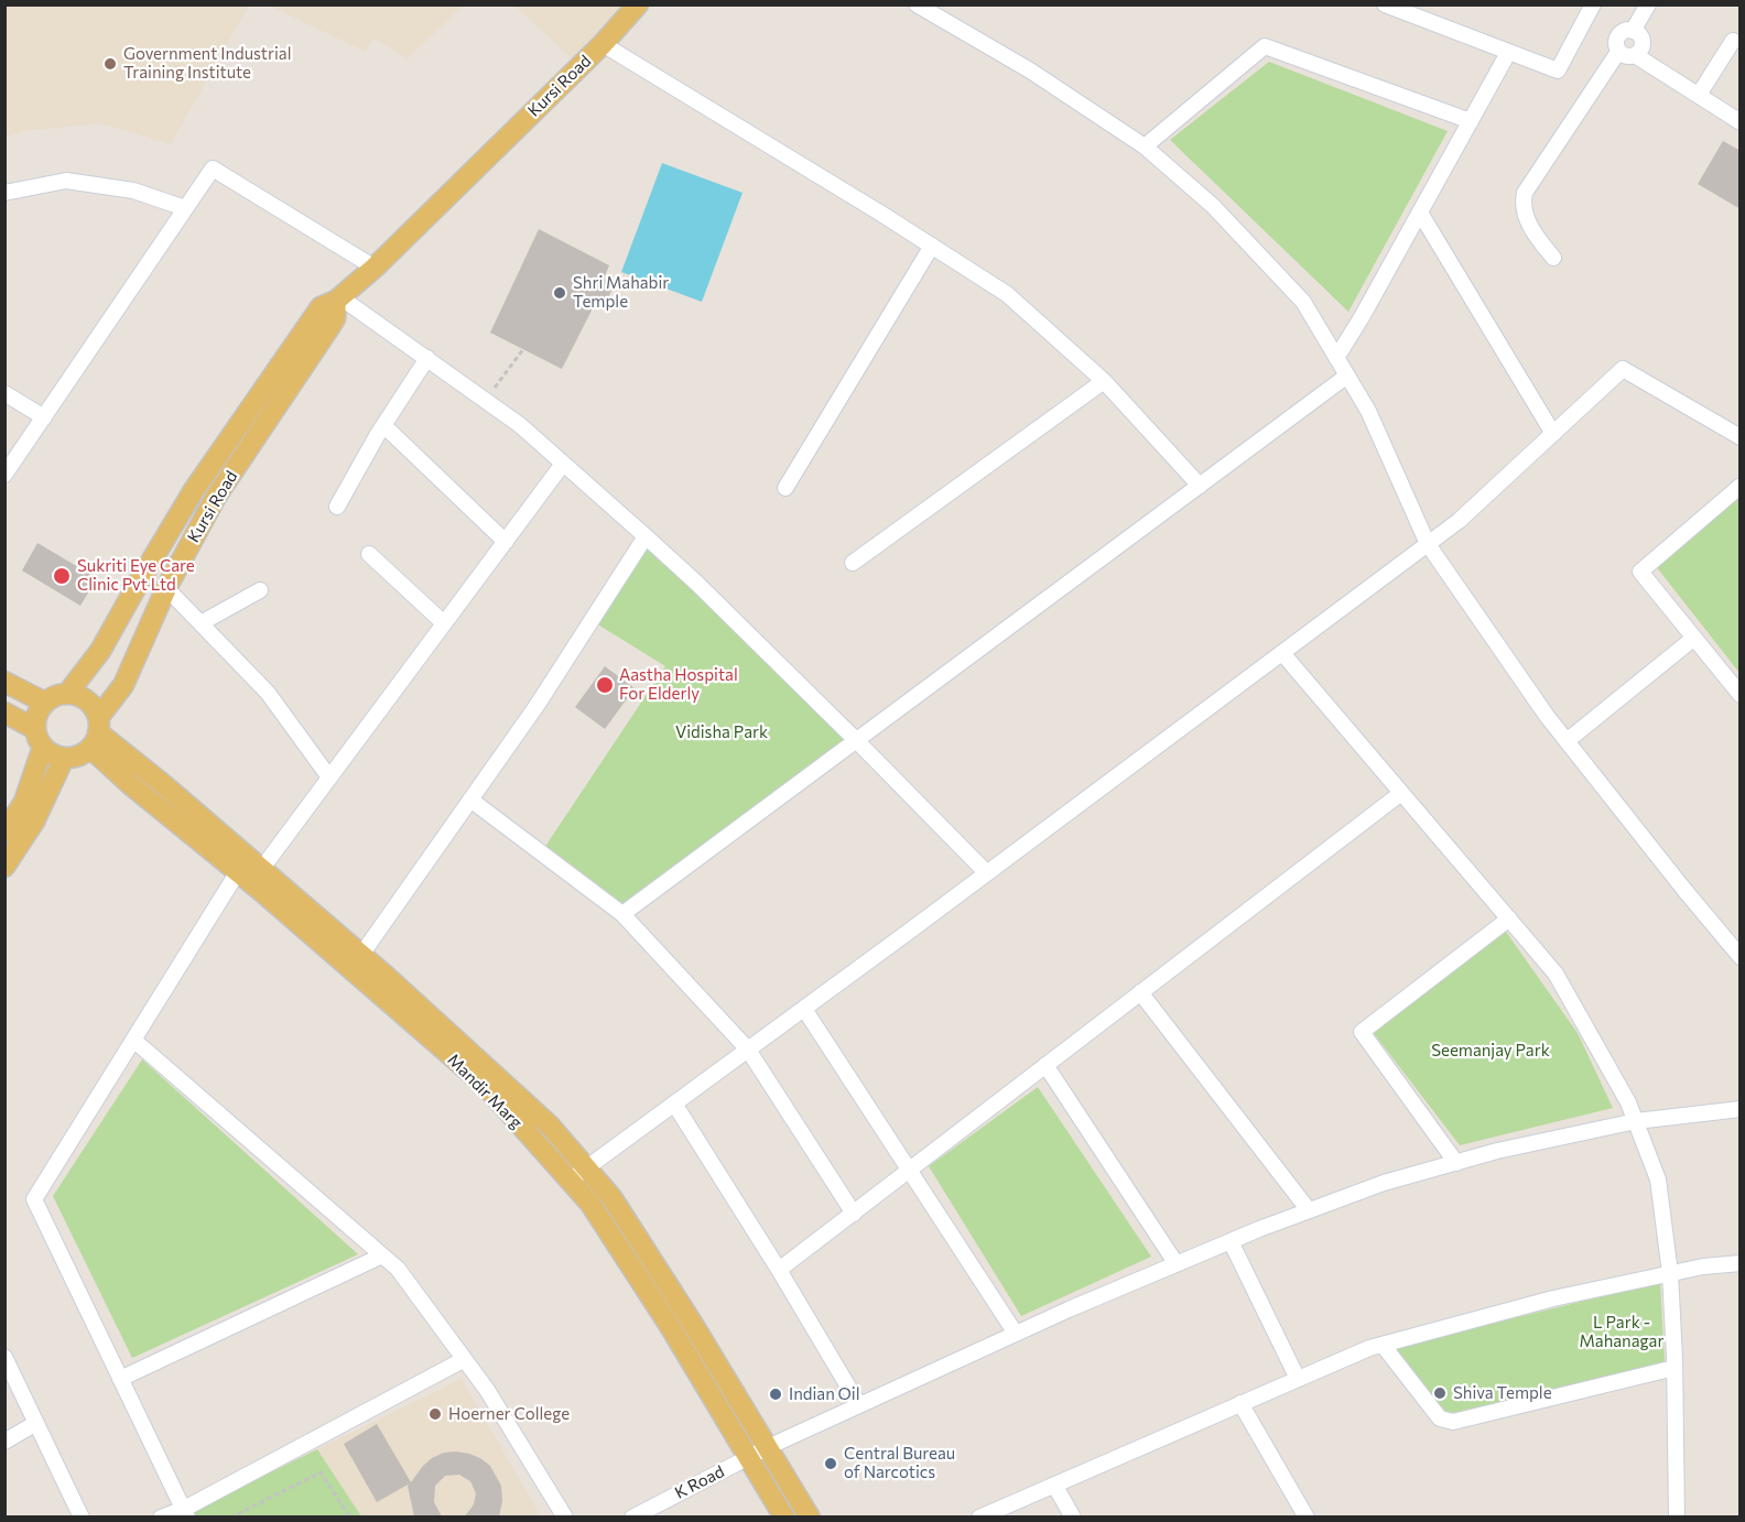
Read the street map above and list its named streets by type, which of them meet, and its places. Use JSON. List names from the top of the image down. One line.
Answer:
{"streets":{"main road":["Kursi Road","Mandir Marg"],"street":["K Road"]},"crossings":[["Mandir Marg","K Road"]],"parks":["Vidisha Park","Seemanjay Park","L Park - Mahanagar"],"places":["Government Industrial Training Institute","Shri Mahabir Temple","Sukriti Eye Care Clinic Pvt Ltd","Aastha Hospital For Elderly","Shiva Temple","Indian Oil","Hoerner College","Central Bureau of Narcotics"]}
